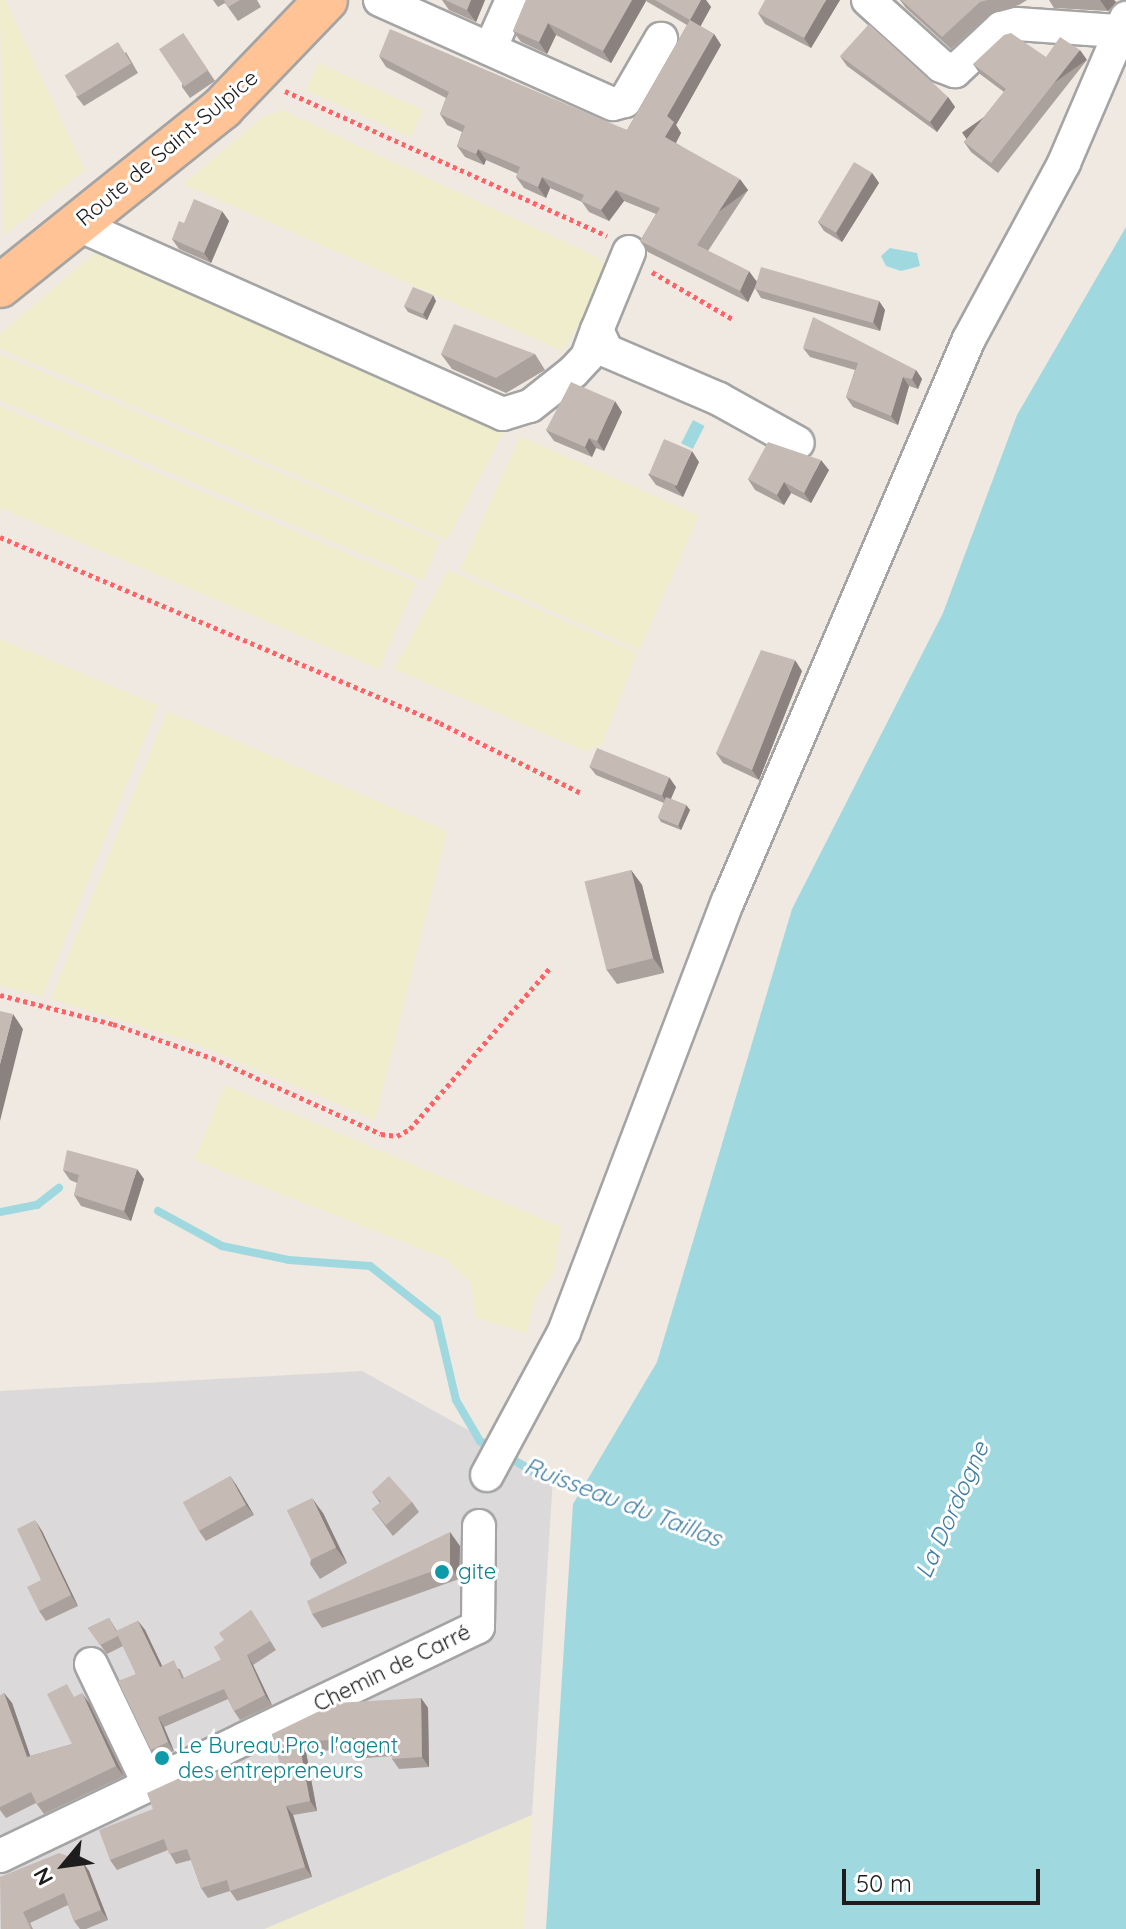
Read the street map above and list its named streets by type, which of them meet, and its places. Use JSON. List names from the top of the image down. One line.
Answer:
{"streets":{"main road":["Route de Saint-Sulpice"],"street":["Chemin de Carré"]},"water":["Ruisseau du Taillas","La Dordogne"],"places":["gite","Le Bureau.Pro, l'agent des entrepreneurs"],"scale_bar":"50 m","north":"bottom left"}
